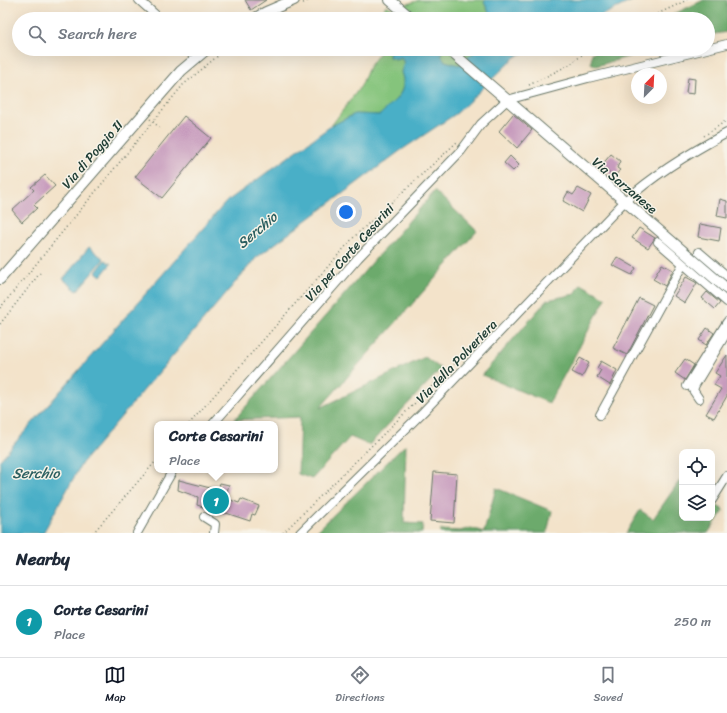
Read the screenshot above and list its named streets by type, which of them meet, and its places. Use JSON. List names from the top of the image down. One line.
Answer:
{"streets":{"main road":["Via di Poggio II","Via Sarzanese"],"street":["Via per Corte Cesarini","Via della Polveriera"]},"crossings":[["Via Sarzanese","Via per Corte Cesarini"],["Via Sarzanese","Via della Polveriera"]],"water":["Serchio"],"north":"top right","page":{"search":"Search here","popup":["Corte Cesarini","Place"],"pins":"1","heading":"Nearby","list":[{"mark":"1","name":"Corte Cesarini","note":"Place","value":"250 m"}],"nav":["Map","Directions","Saved"]}}
